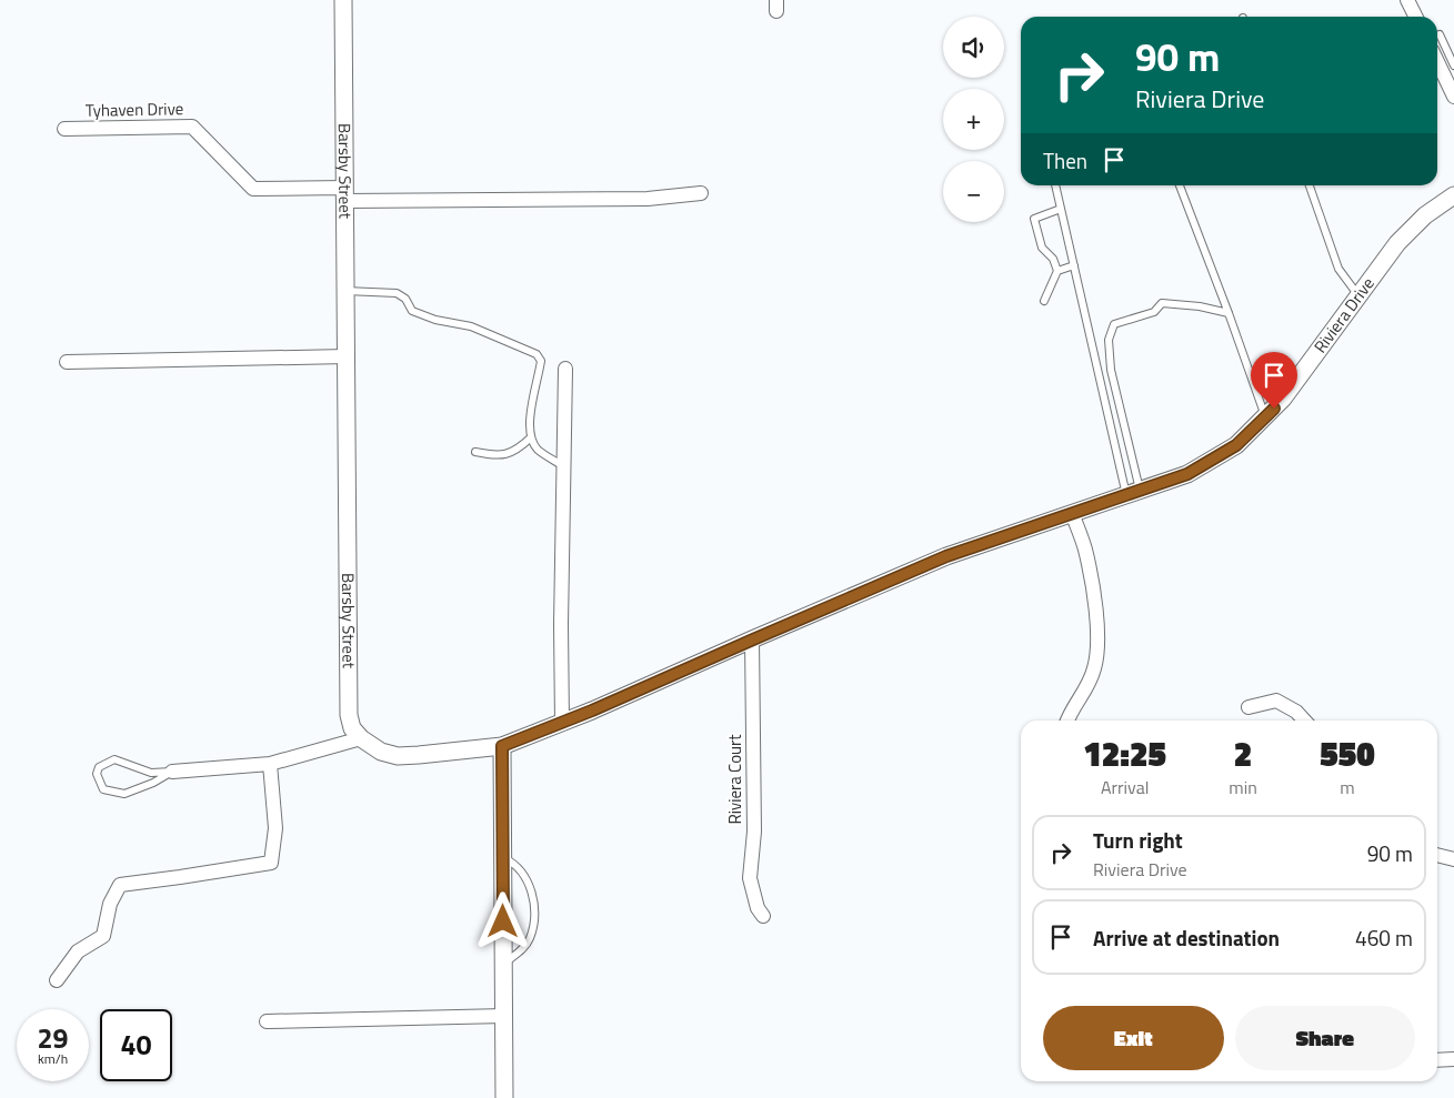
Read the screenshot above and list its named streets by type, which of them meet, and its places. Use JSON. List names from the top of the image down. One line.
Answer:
{"streets":{"street":["Tyhaven Drive","Barsby Street","Riviera Drive","Riviera Court"]},"crossings":[["Tyhaven Drive","Barsby Street"],["Riviera Drive","Riviera Court"]],"page":{"map_buttons":["+","−"],"turn":["90 m","Riviera Drive"],"then":"Then","eta":["12:25","Arrival","2","min","550","m"],"list":[{"name":"Turn right","note":"Riviera Drive","value":"90 m"},{"name":"Arrive at destination","value":"460 m"}],"buttons":["Exit","Share"],"speed":"29 km/h","limit":"40"}}
